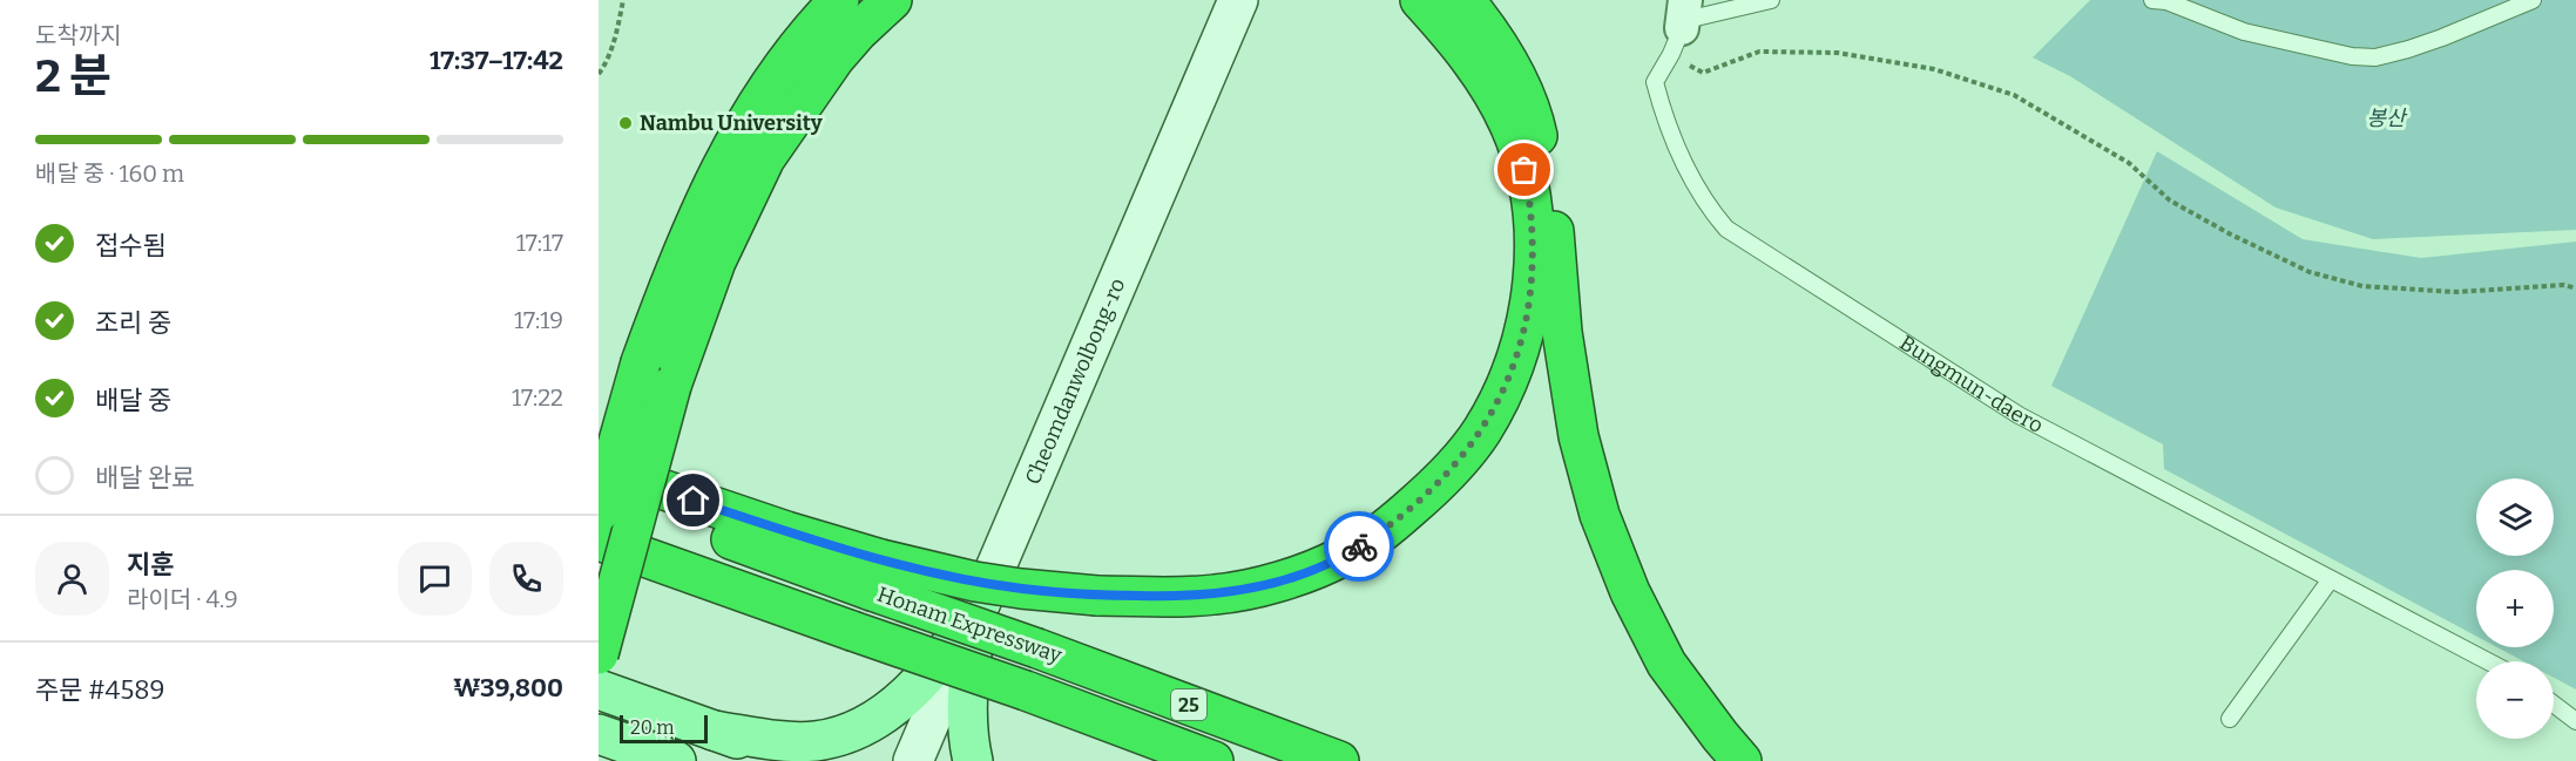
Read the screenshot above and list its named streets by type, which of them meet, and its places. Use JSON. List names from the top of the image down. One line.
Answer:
{"streets":{"highway":["Honam Expressway","25"],"street":["Cheomdanwolbong-ro"],"lane":["Bungmun-daero"]},"parks":["봉산"],"places":["Nambu University"],"scale_bar":"20 m","page":{"heading":["2 분","도착까지","17:37–17:42"],"panel":["지훈","라이더 · 4.9","주문 #4589","₩39,800"],"bar":"배달 중 · 160 m","list":[["접수됨","17:17"],["조리 중","17:19"],["배달 중","17:22"],"배달 완료"],"map_buttons":["+","−"],"scale":"20 m"}}
